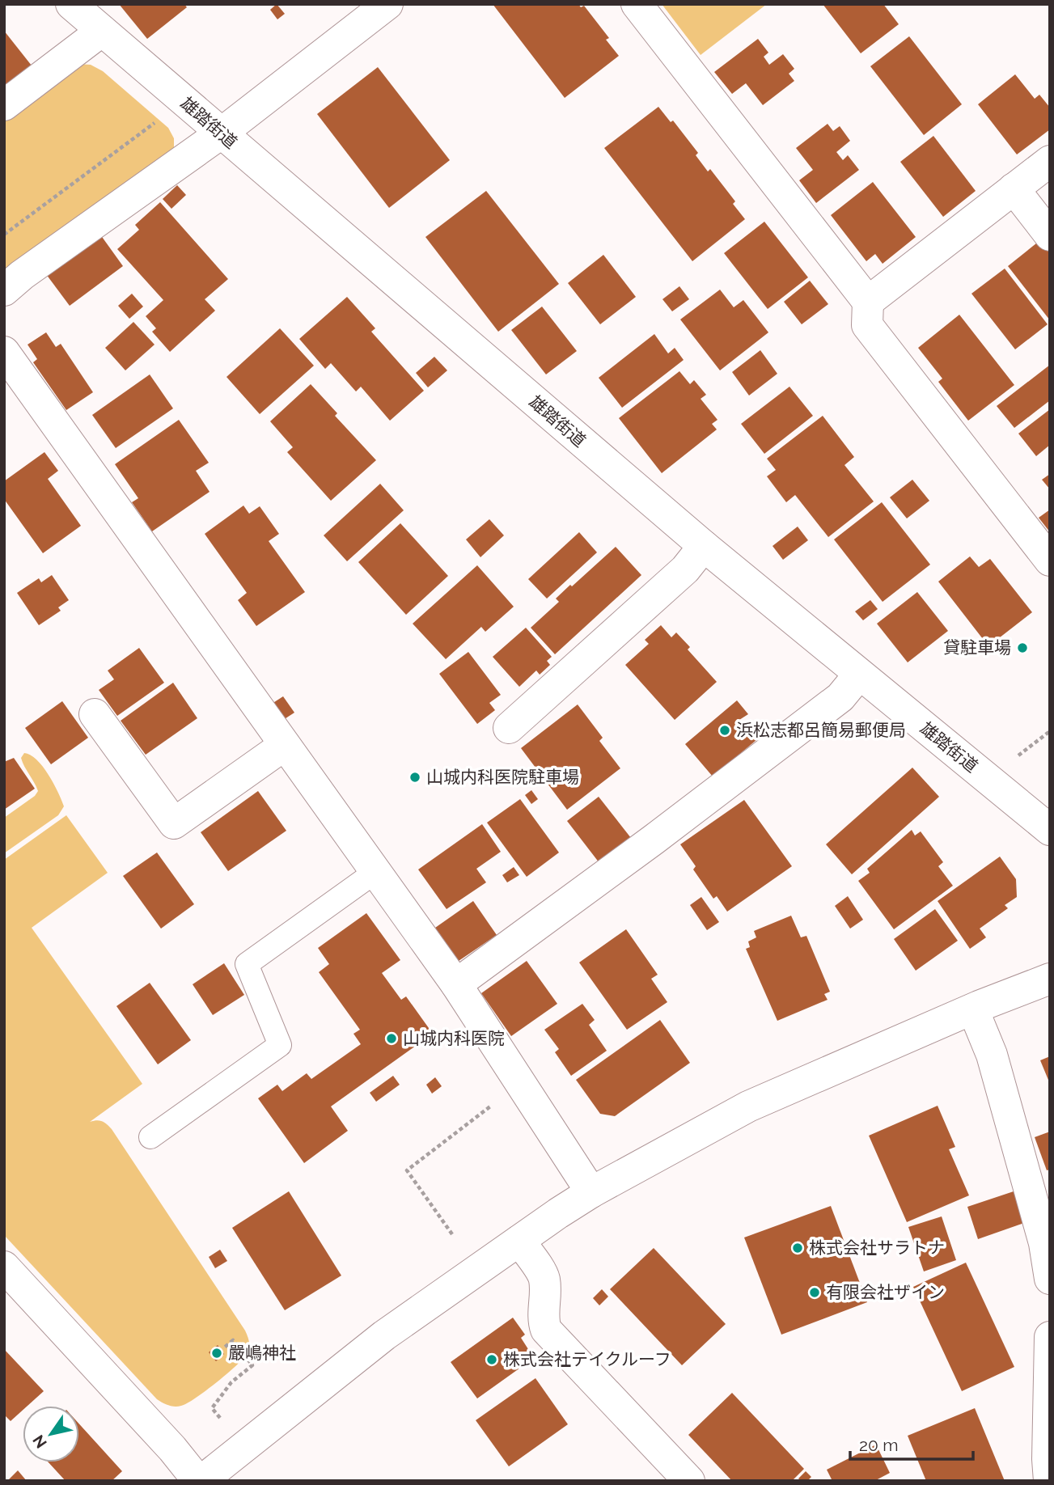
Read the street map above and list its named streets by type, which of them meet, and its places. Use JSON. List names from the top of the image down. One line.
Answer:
{"streets":{"street":["雄踏街道"]},"places":["貸駐車場","浜松志都呂簡易郵便局","山城内科医院駐車場","山城内科医院","株式会社サラトナ","有限会社ザイン","嚴嶋神社","株式会社テイクルーフ"],"scale_bar":"20 m","north":"bottom left"}
